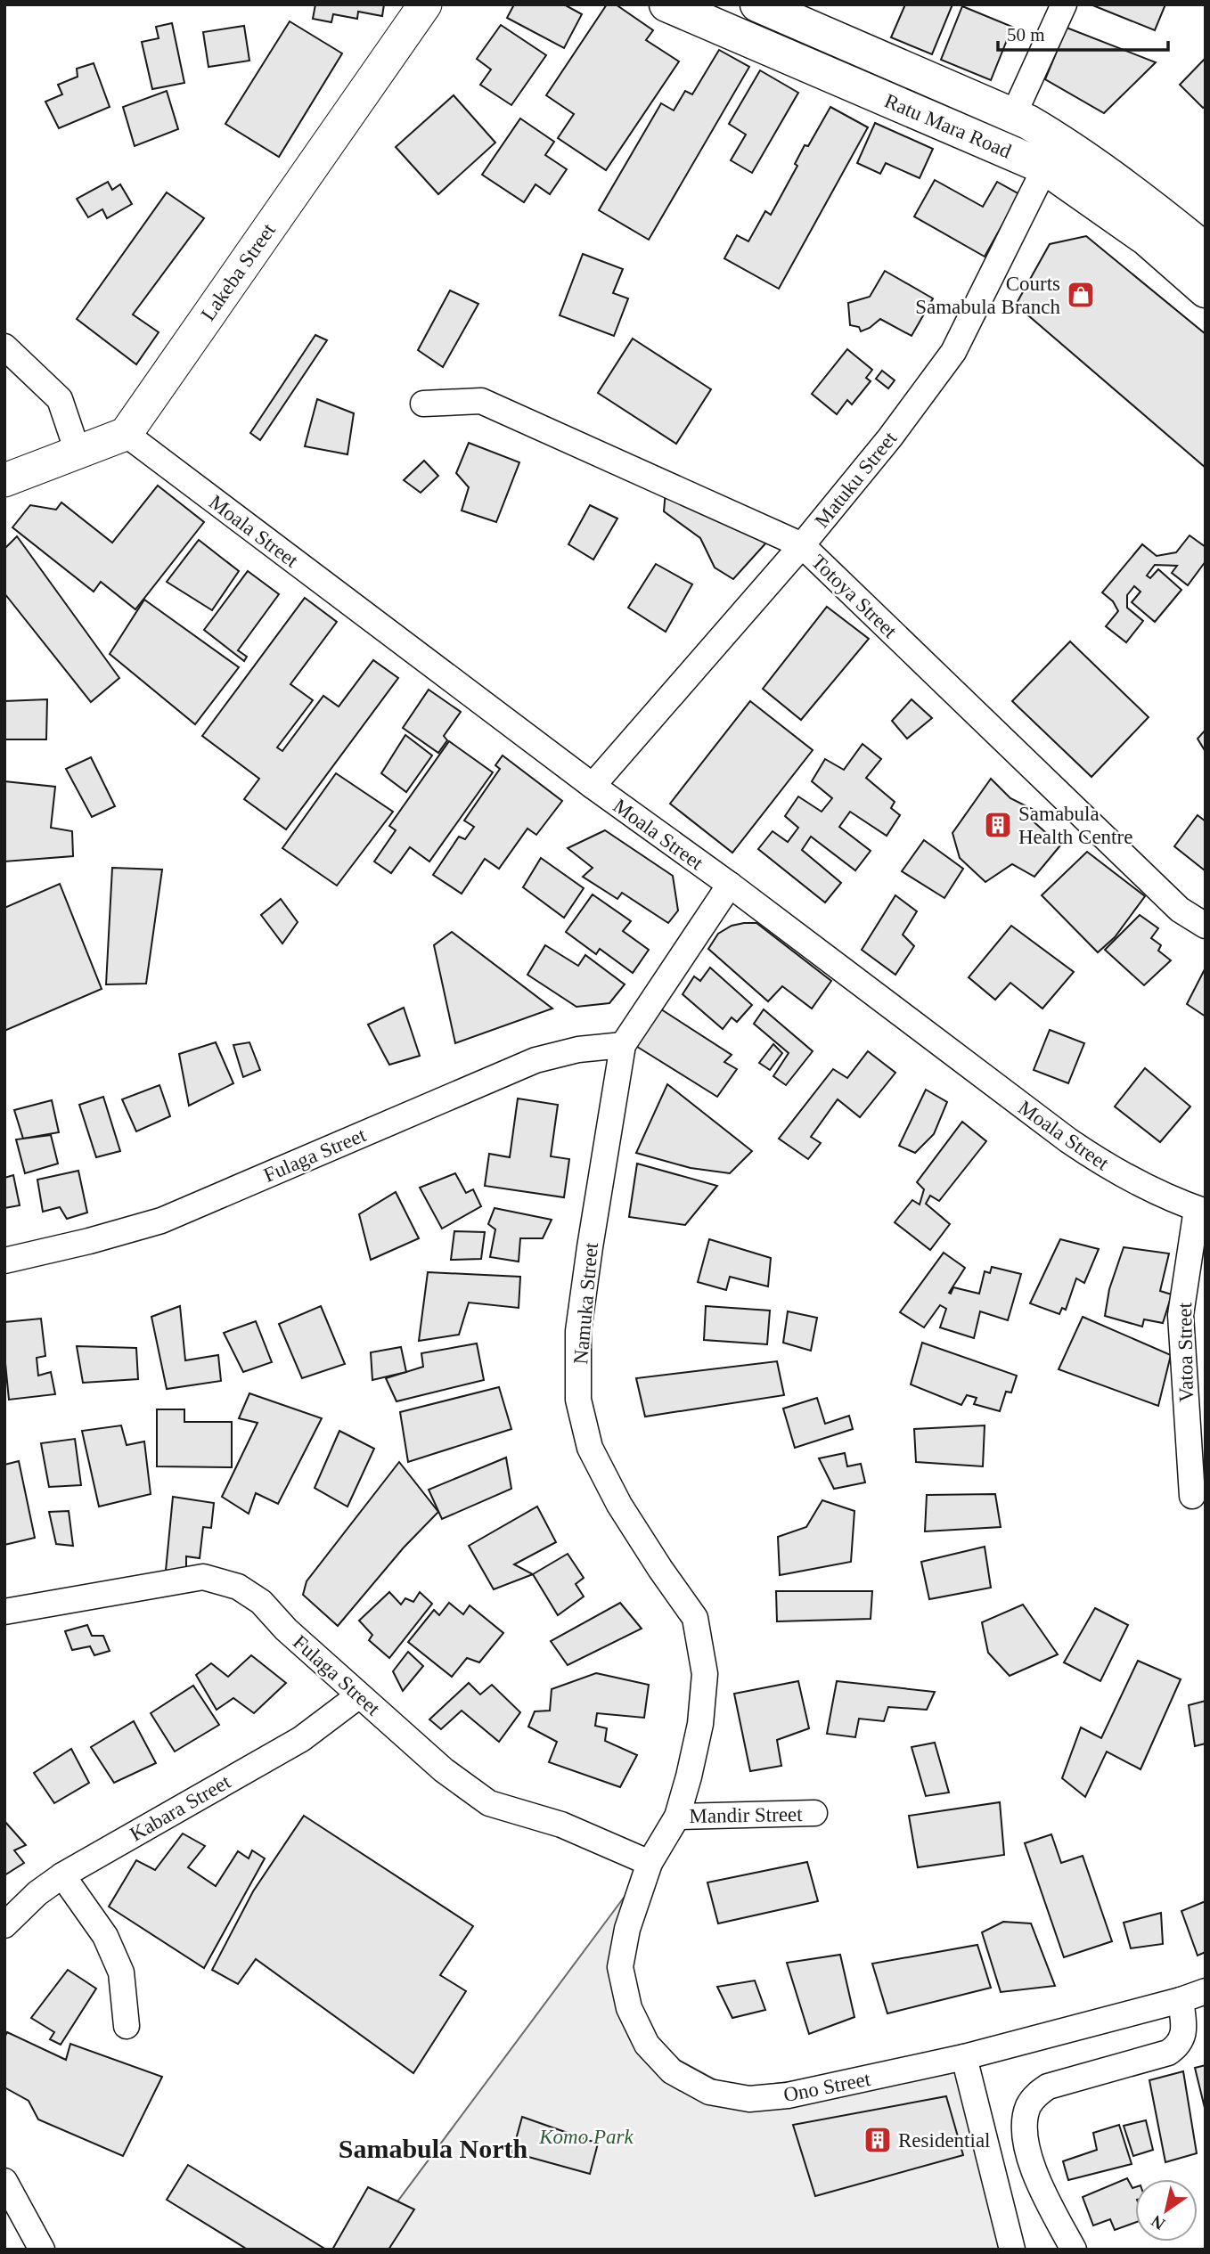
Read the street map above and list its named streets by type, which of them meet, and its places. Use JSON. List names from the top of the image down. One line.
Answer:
{"streets":{"highway":["Ratu Mara Road"],"main road":["Lakeba Street"],"street":["Matuku Street","Moala Street","Totoya Street","Fulaga Street","Namuka Street","Vatoa Street","Kabara Street","Mandir Street","Ono Street"]},"crossings":[["Ratu Mara Road","Matuku Street"],["Lakeba Street","Moala Street"],["Matuku Street","Moala Street"],["Matuku Street","Totoya Street"],["Moala Street","Namuka Street"],["Moala Street","Vatoa Street"],["Fulaga Street","Namuka Street"],["Fulaga Street","Kabara Street"],["Fulaga Street","Ono Street"],["Namuka Street","Mandir Street"],["Namuka Street","Ono Street"]],"districts":["Samabula North"],"parks":["Komo Park"],"places":{"shop":["Courts Samabula Branch"],"building":["Samabula Health Centre","Residential"]},"scale_bar":"50 m","north":"bottom left"}
